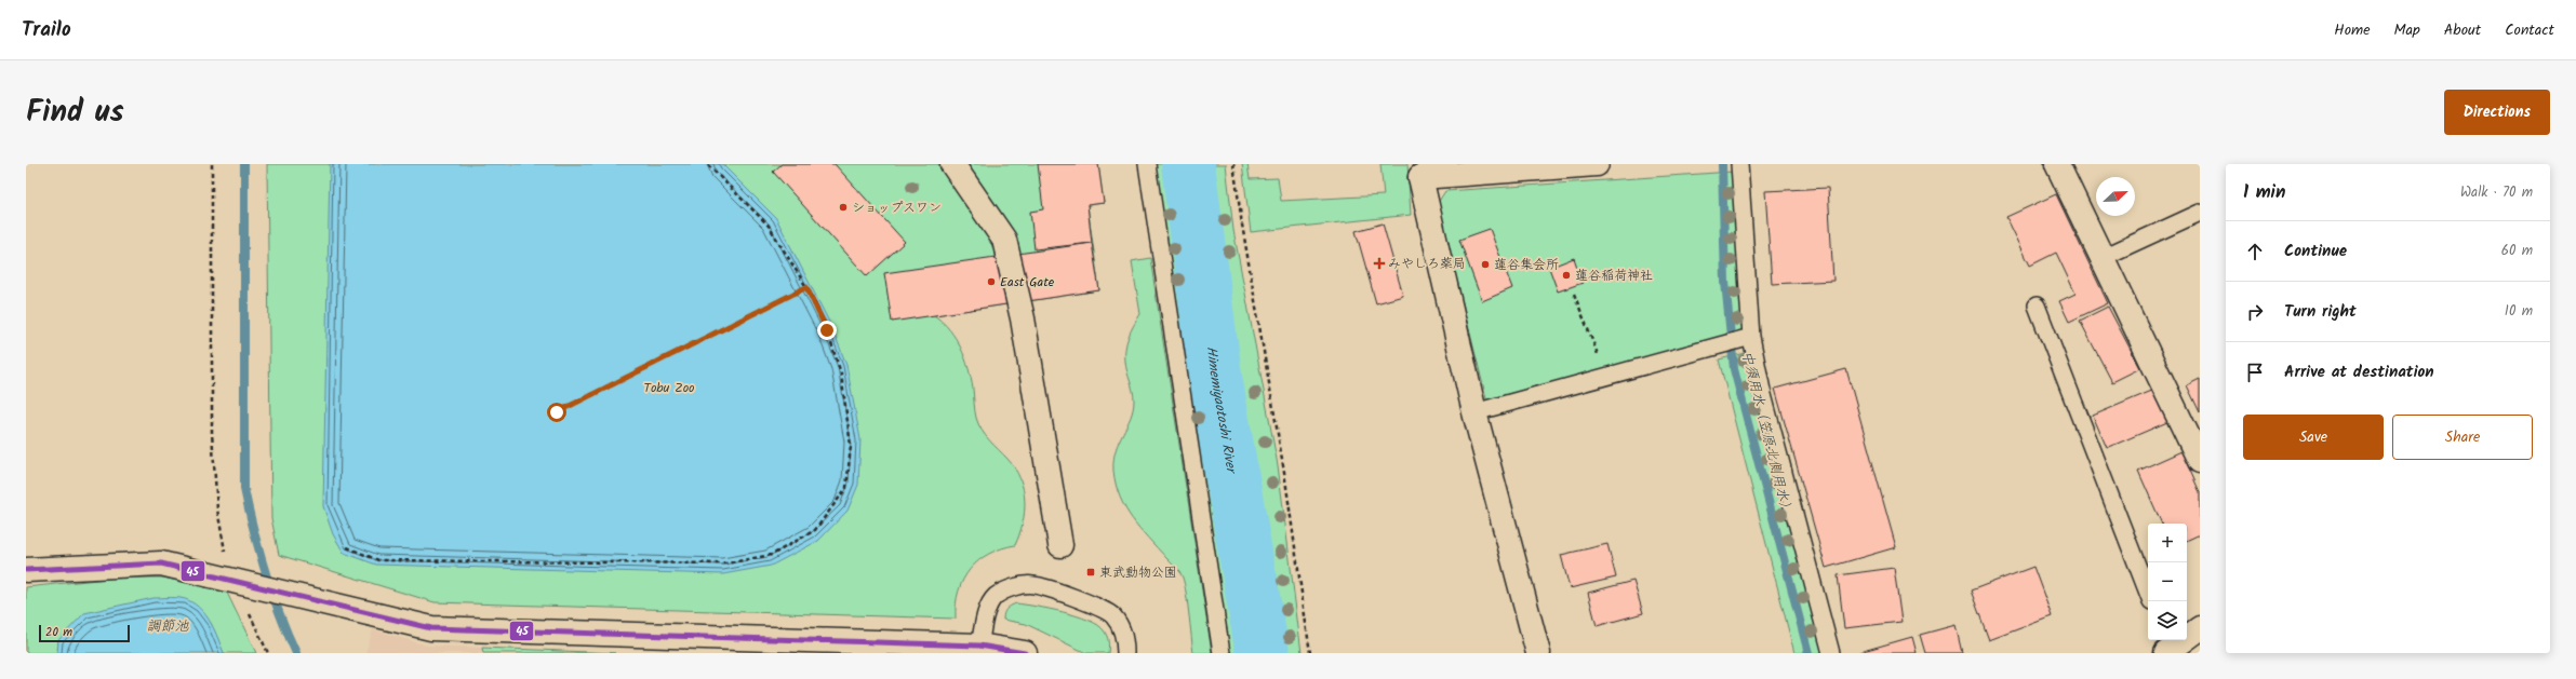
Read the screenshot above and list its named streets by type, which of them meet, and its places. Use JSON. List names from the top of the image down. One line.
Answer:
{"water":["Himemiyaotoshi River","中須用水（笠原北側用水）","調節池"],"parks":["Tobu Zoo"],"places":{"other":["ショップスワン","蓮谷集会所","蓮谷稲荷神社","East Gate"],"health":["みやしろ薬局"],"transit":["東武動物公園"]},"lines":["transit line 45"],"scale_bar":"20 m","north":"top right","page":{"header":"Trailo","nav":["Home","Map","About","Contact"],"title":"Find us","buttons":["Directions",["Save","Share"]],"heading":["1 min","Walk · 70 m"],"list":[["Continue","60 m"],["Turn right","10 m"],"Arrive at destination"],"map_buttons":["+","−"],"scale":"20 m"}}
